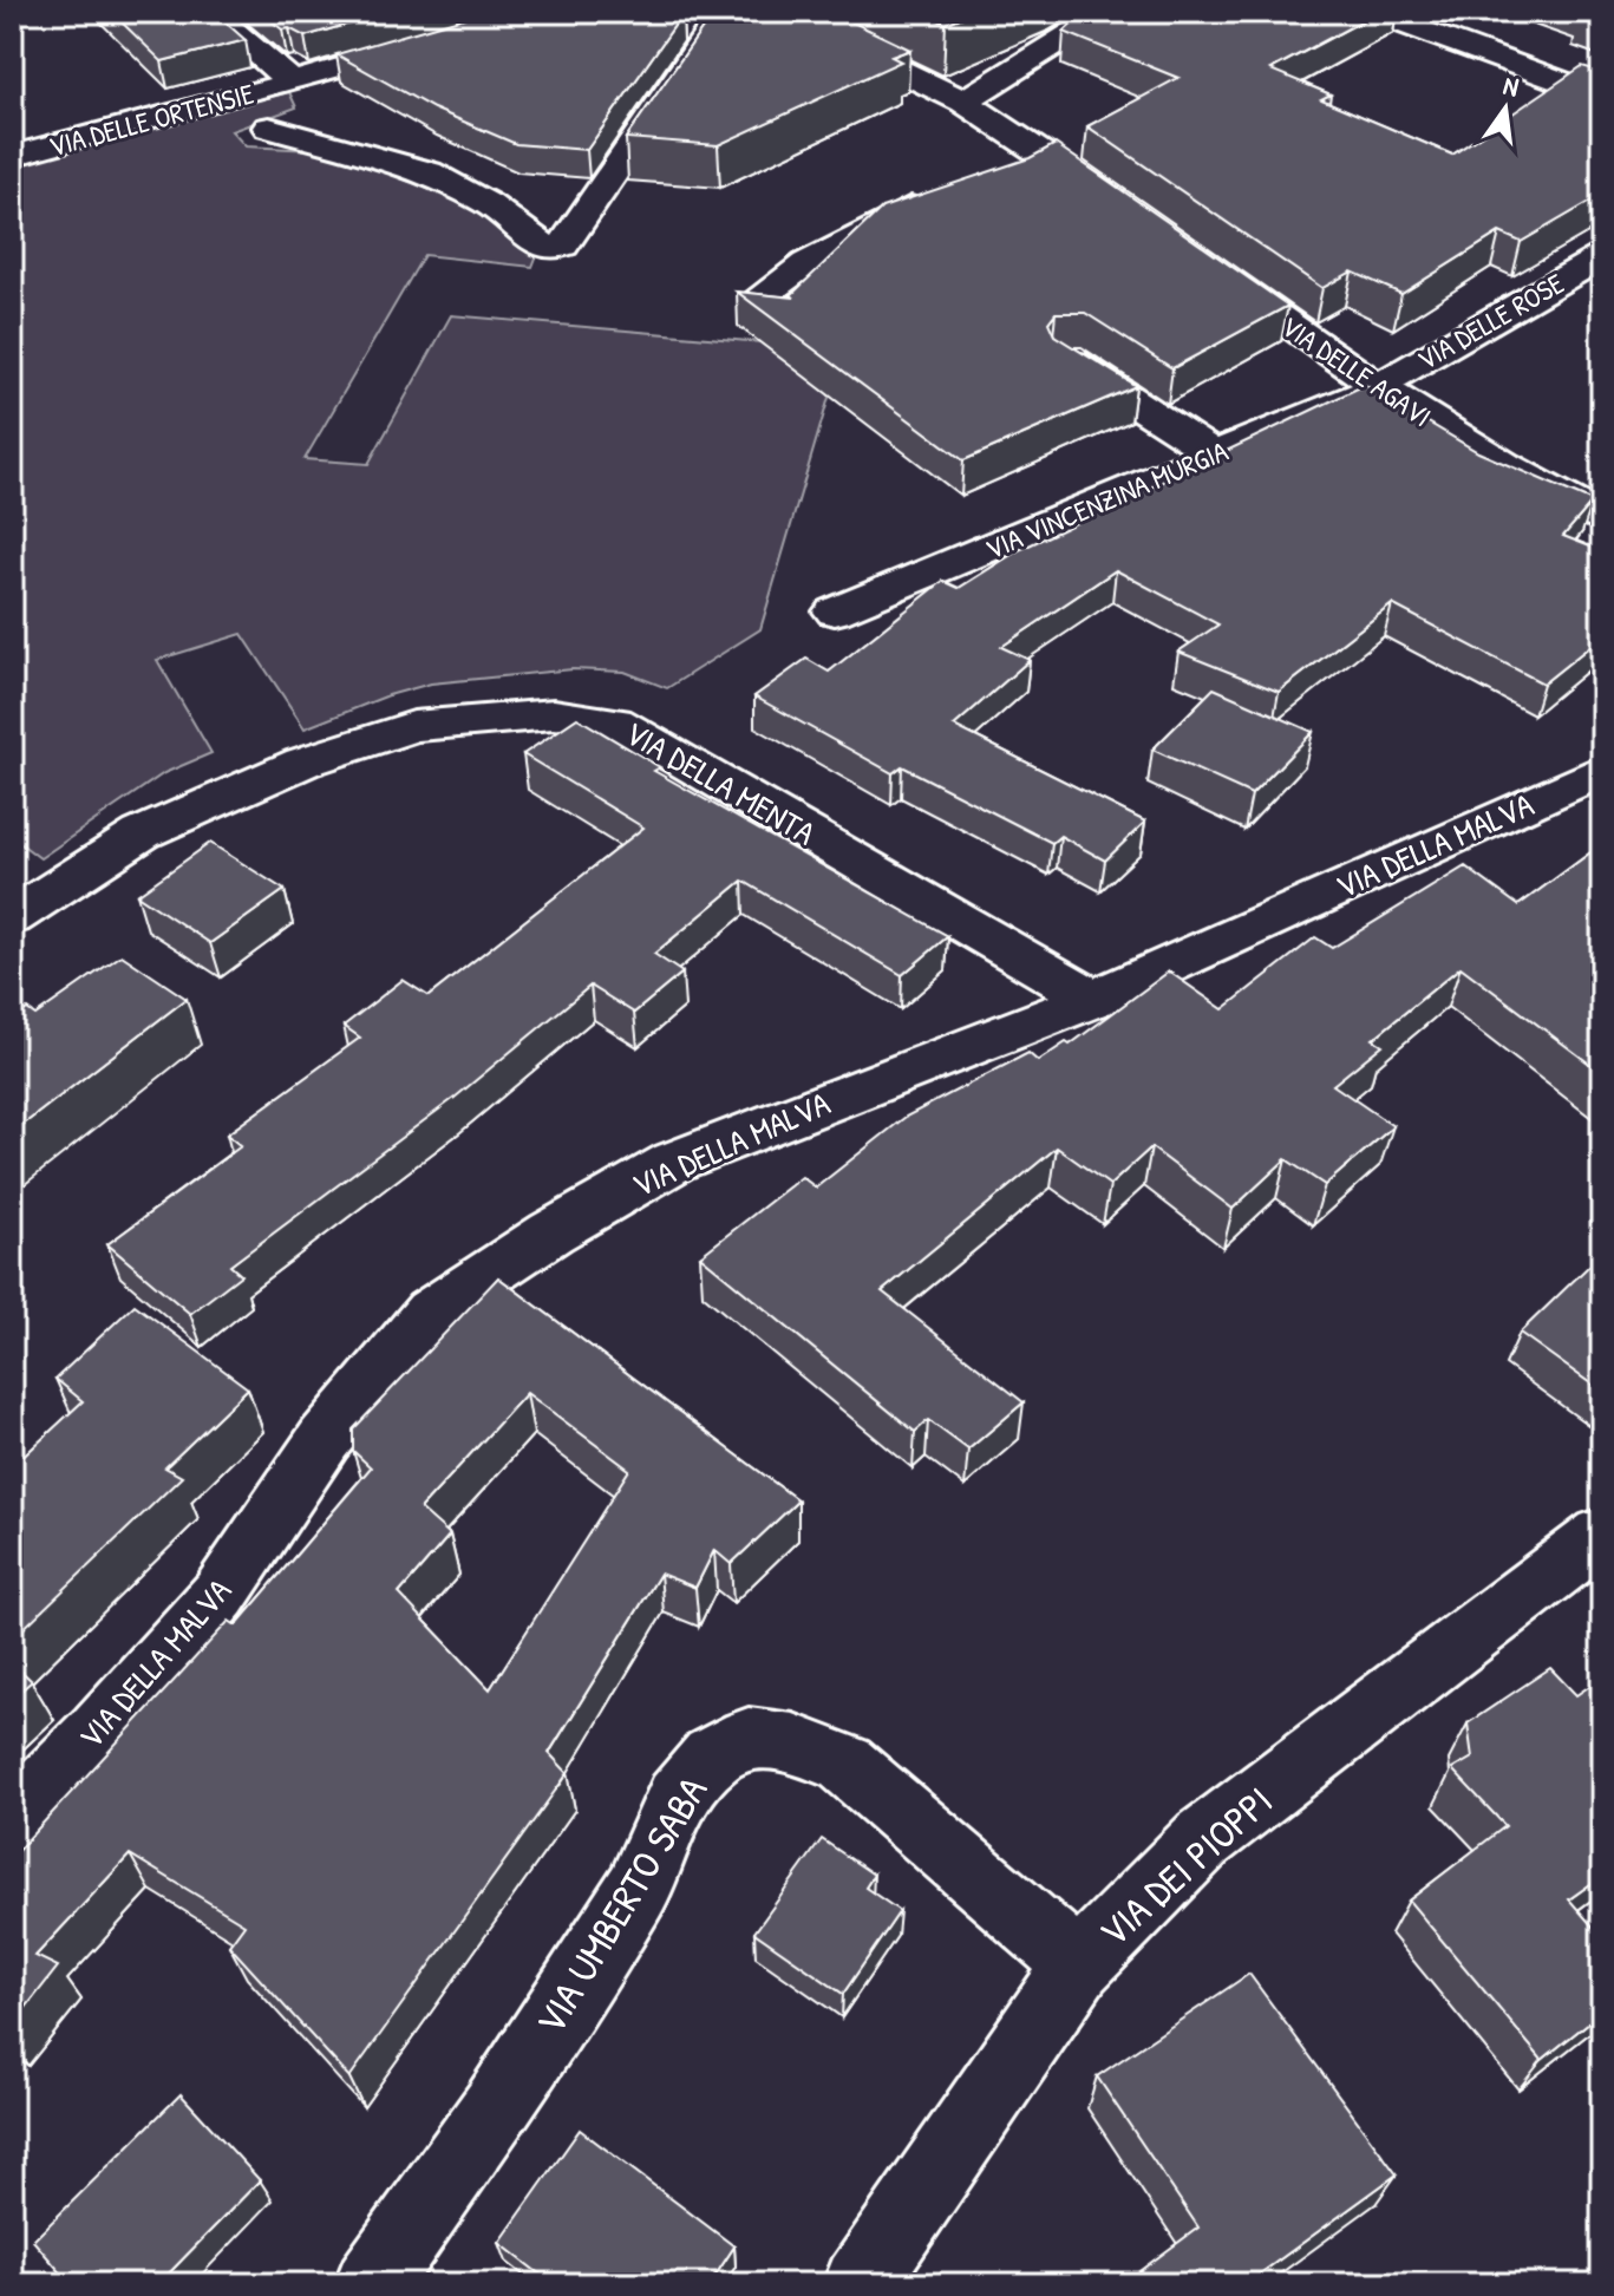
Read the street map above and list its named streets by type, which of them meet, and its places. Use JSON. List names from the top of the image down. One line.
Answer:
{"streets":{"street":["VIA DELLE ORTENSIE","VIA DELLE ROSE","VIA DELLE AGAVI","VIA VINCENZINA MURGIA","VIA DELLA MENTA","VIA DELLA MALVA","VIA DEI PIOPPI","VIA UMBERTO SABA"]},"crossings":[["VIA DELLE ROSE","VIA DELLE AGAVI"],["VIA DELLE ROSE","VIA VINCENZINA MURGIA"],["VIA DELLE AGAVI","VIA VINCENZINA MURGIA"],["VIA DELLA MENTA","VIA DELLA MALVA"],["VIA DEI PIOPPI","VIA UMBERTO SABA"]],"north":"top"}
